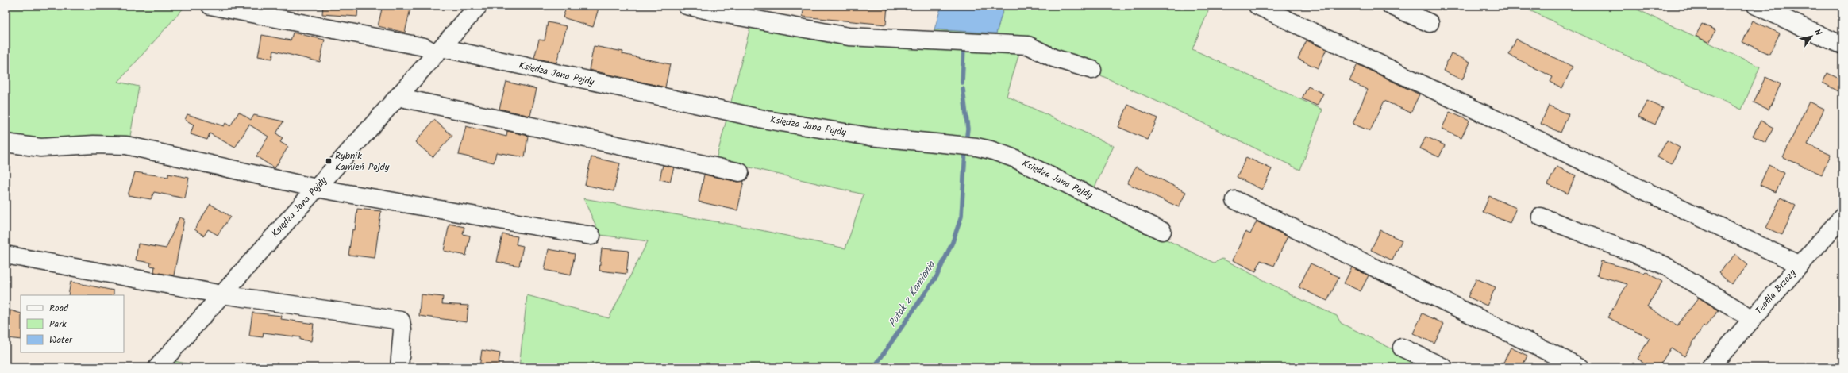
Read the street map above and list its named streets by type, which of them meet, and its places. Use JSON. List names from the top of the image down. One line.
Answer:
{"streets":{"street":["Księdza Jana Pojdy","Teofila Brzozy"]},"water":["Potok z Kamienia"],"places":{"transit":["Rybnik Kamień Pojdy"]},"legend":["Road","Park","Water"],"north":"top right"}
